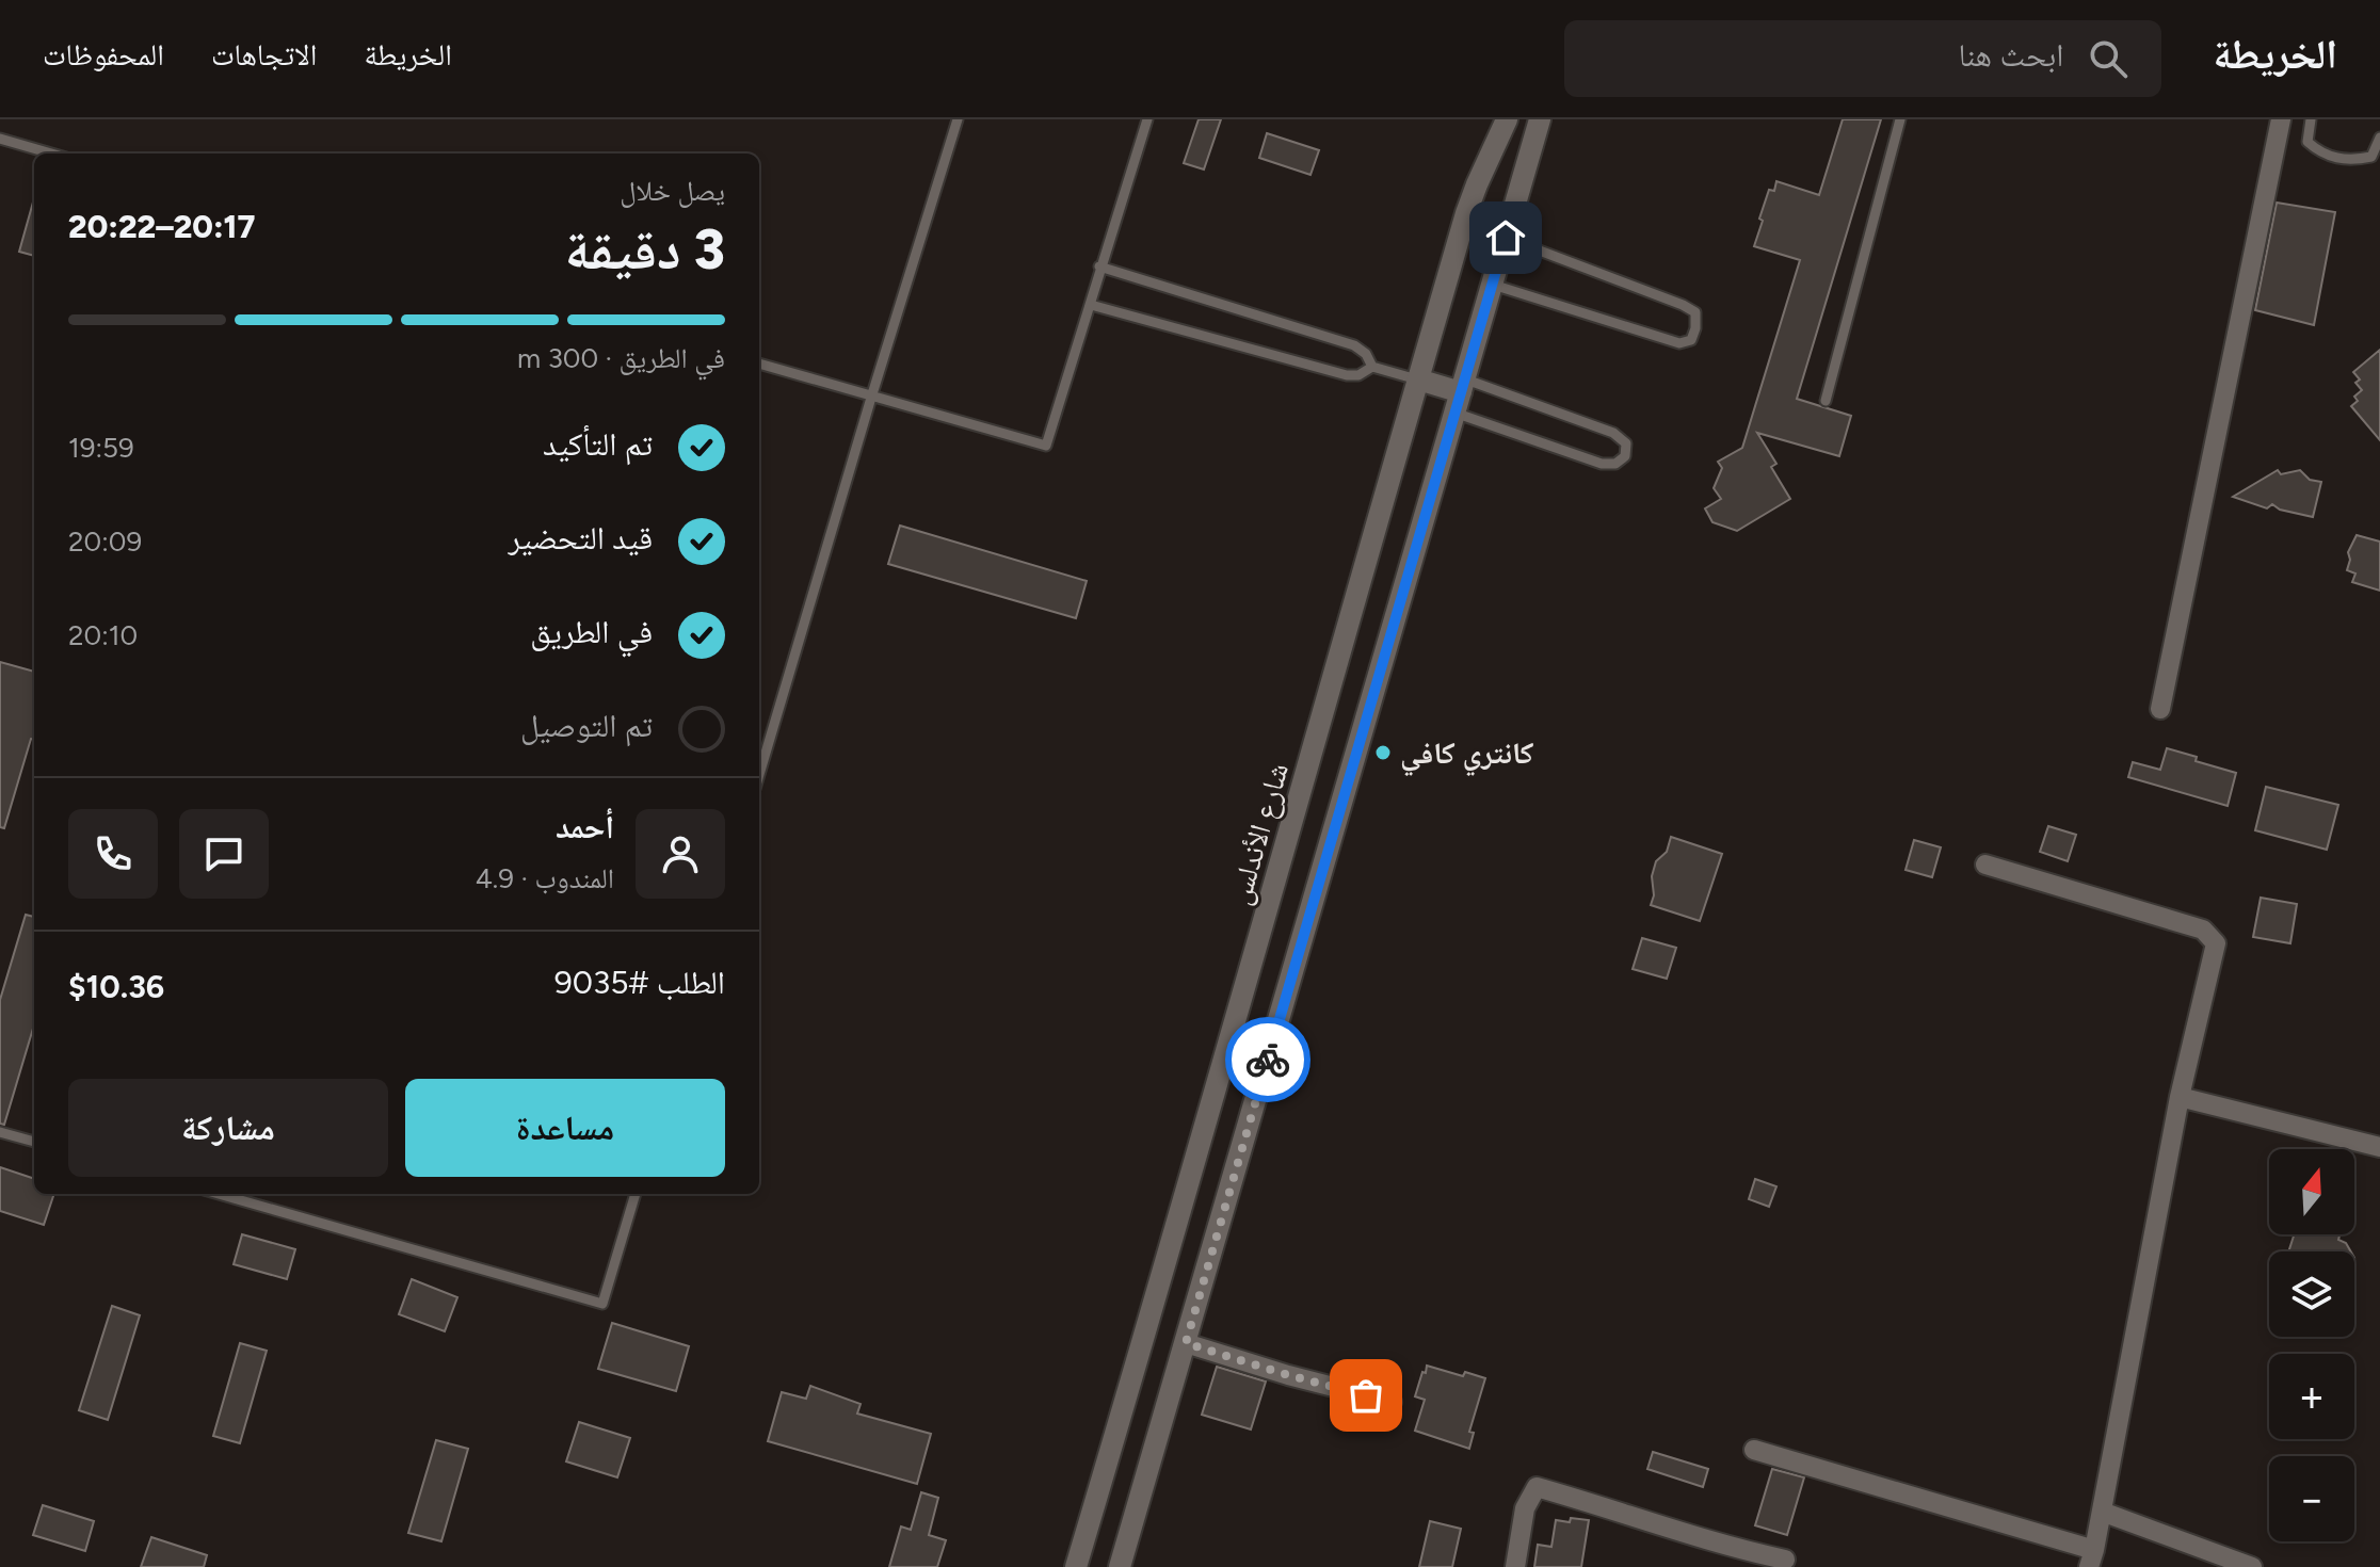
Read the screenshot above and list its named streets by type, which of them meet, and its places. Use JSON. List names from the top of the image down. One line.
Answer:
{"streets":{"main road":["شارع الأندلس"]},"places":["كانتري كافي"],"north":"top","page":{"header":"الخريطة","search":"ابحث هنا","nav":["الخريطة","الاتجاهات","المحفوظات"],"heading":["3 دقيقة","يصل خلال","20:17–20:22"],"panel":["أحمد","المندوب · 4.9","الطلب #9035","$10.36"],"bar":"في الطريق · 300 m","list":[["تم التأكيد","19:59"],["قيد التحضير","20:09"],["في الطريق","20:10"],"تم التوصيل"],"buttons":["مساعدة","مشاركة"],"map_buttons":["+","−"]}}
